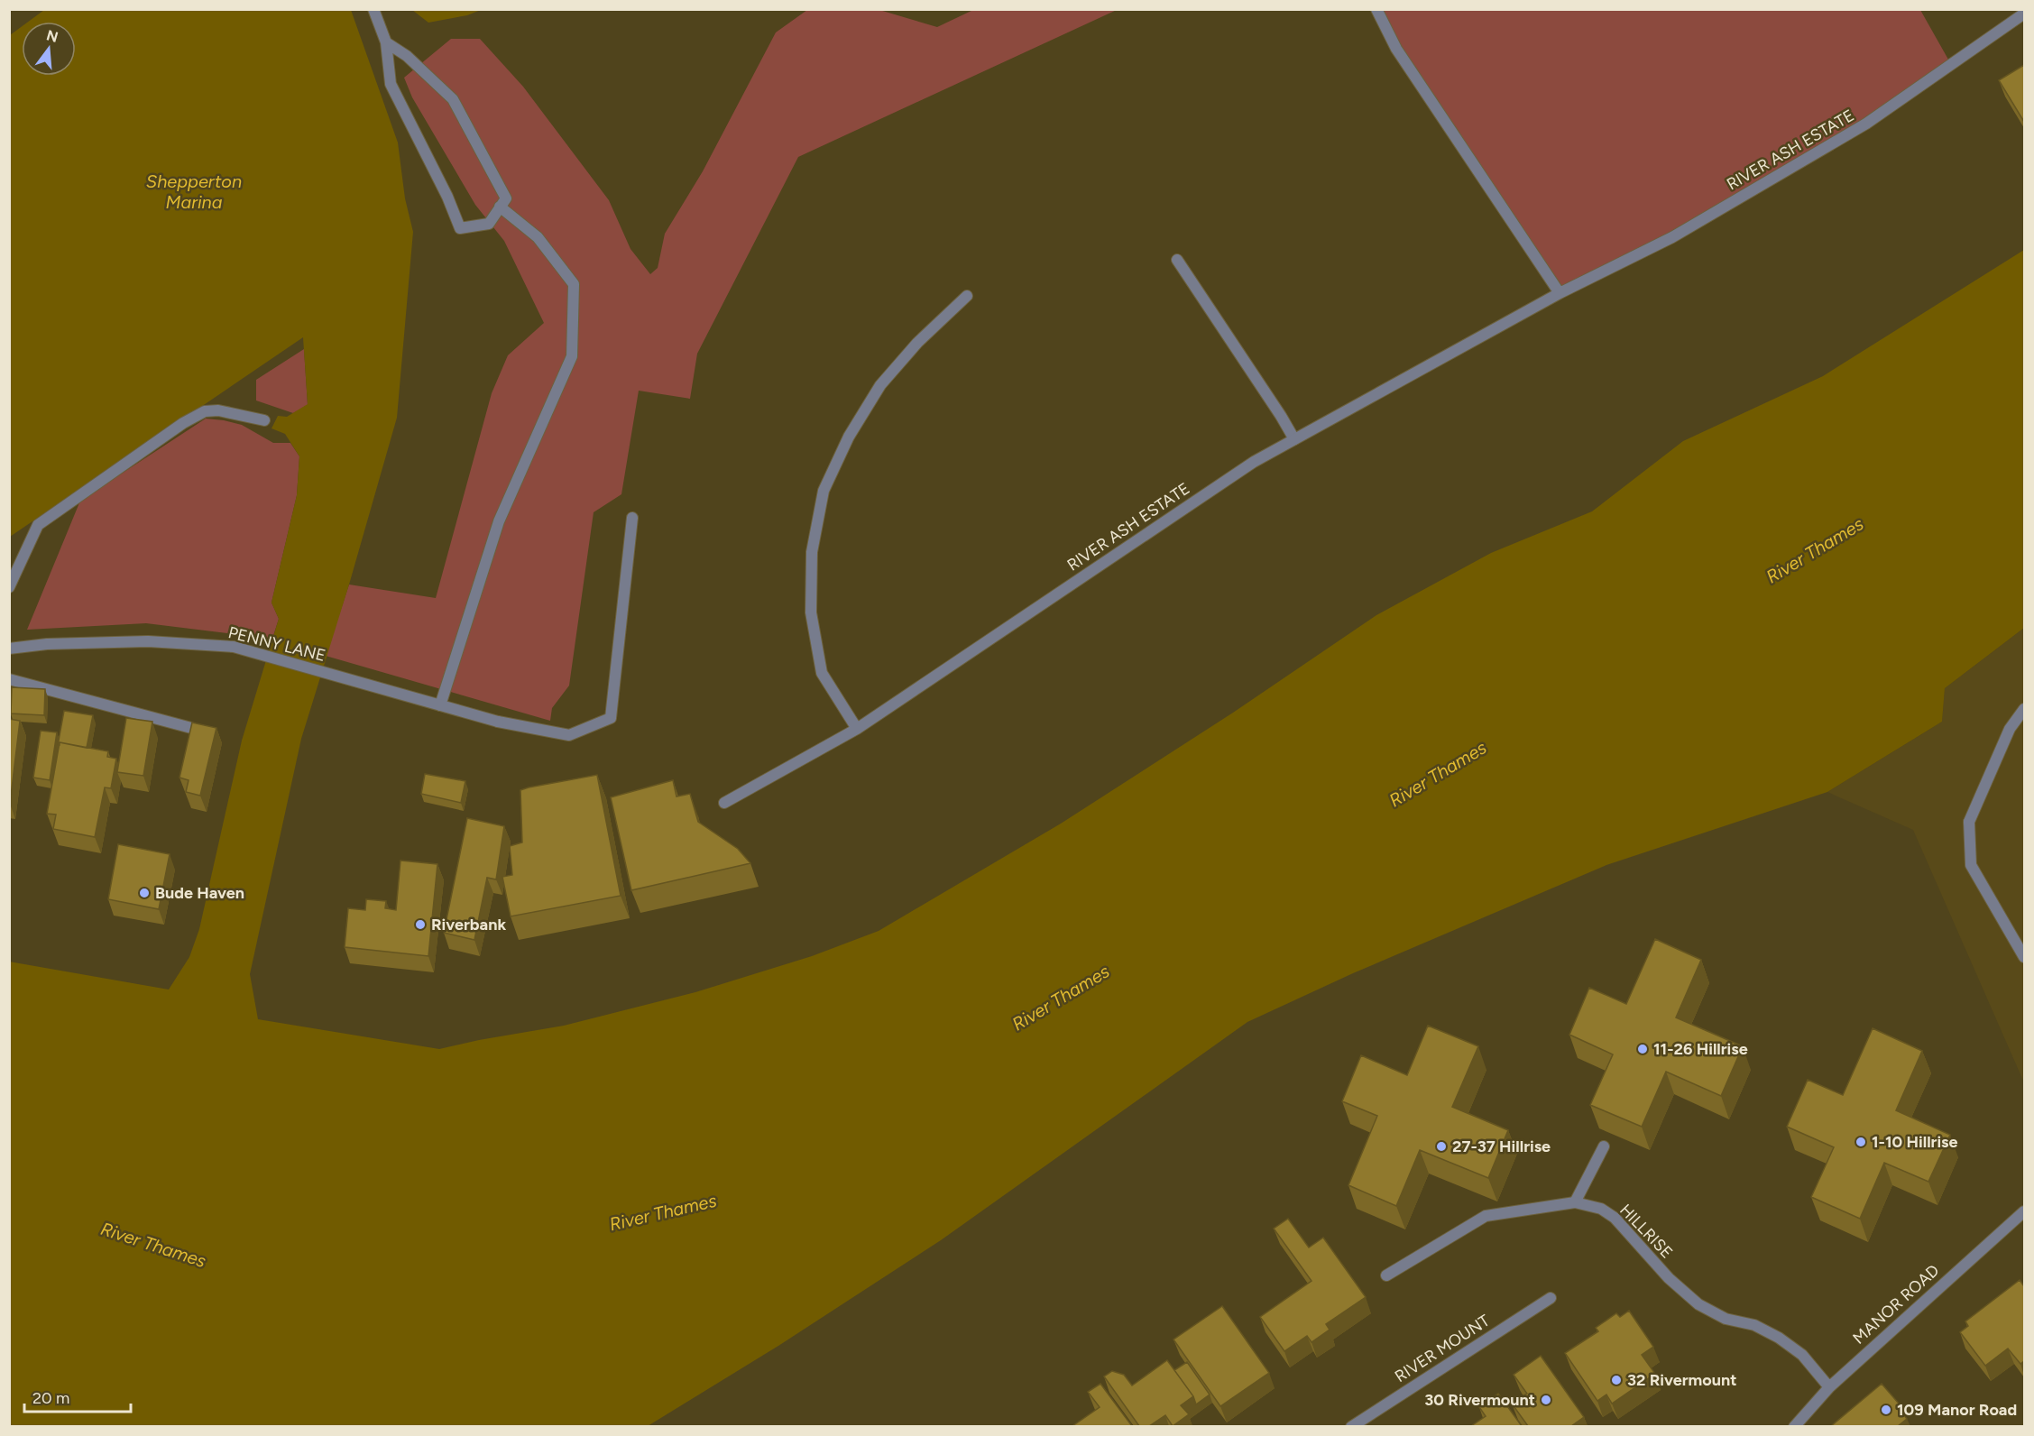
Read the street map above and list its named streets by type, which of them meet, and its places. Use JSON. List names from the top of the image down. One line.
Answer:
{"streets":{"street":["RIVER ASH ESTATE","PENNY LANE","HILLRISE","MANOR ROAD","RIVER MOUNT"]},"crossings":[["HILLRISE","MANOR ROAD"]],"water":["Shepperton Marina","River Thames"],"places":["Bude Haven","Riverbank","11-26 Hillrise","1-10 Hillrise","27-37 Hillrise","32 Rivermount","30 Rivermount","109 Manor Road"],"scale_bar":"20 m","north":"top"}
